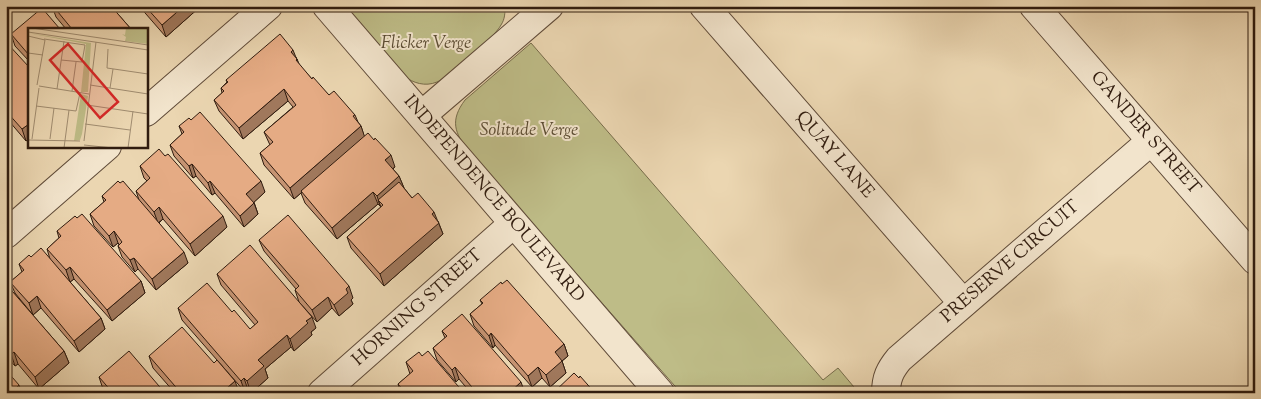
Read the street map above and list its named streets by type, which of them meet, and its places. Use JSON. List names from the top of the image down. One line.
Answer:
{"streets":{"street":["GANDER STREET","QUAY LANE","INDEPENDENCE BOULEVARD","PRESERVE CIRCUIT","HORNING STREET"]},"crossings":[["GANDER STREET","PRESERVE CIRCUIT"],["QUAY LANE","PRESERVE CIRCUIT"],["INDEPENDENCE BOULEVARD","HORNING STREET"]],"parks":["Flicker Verge","Solitude Verge"]}
